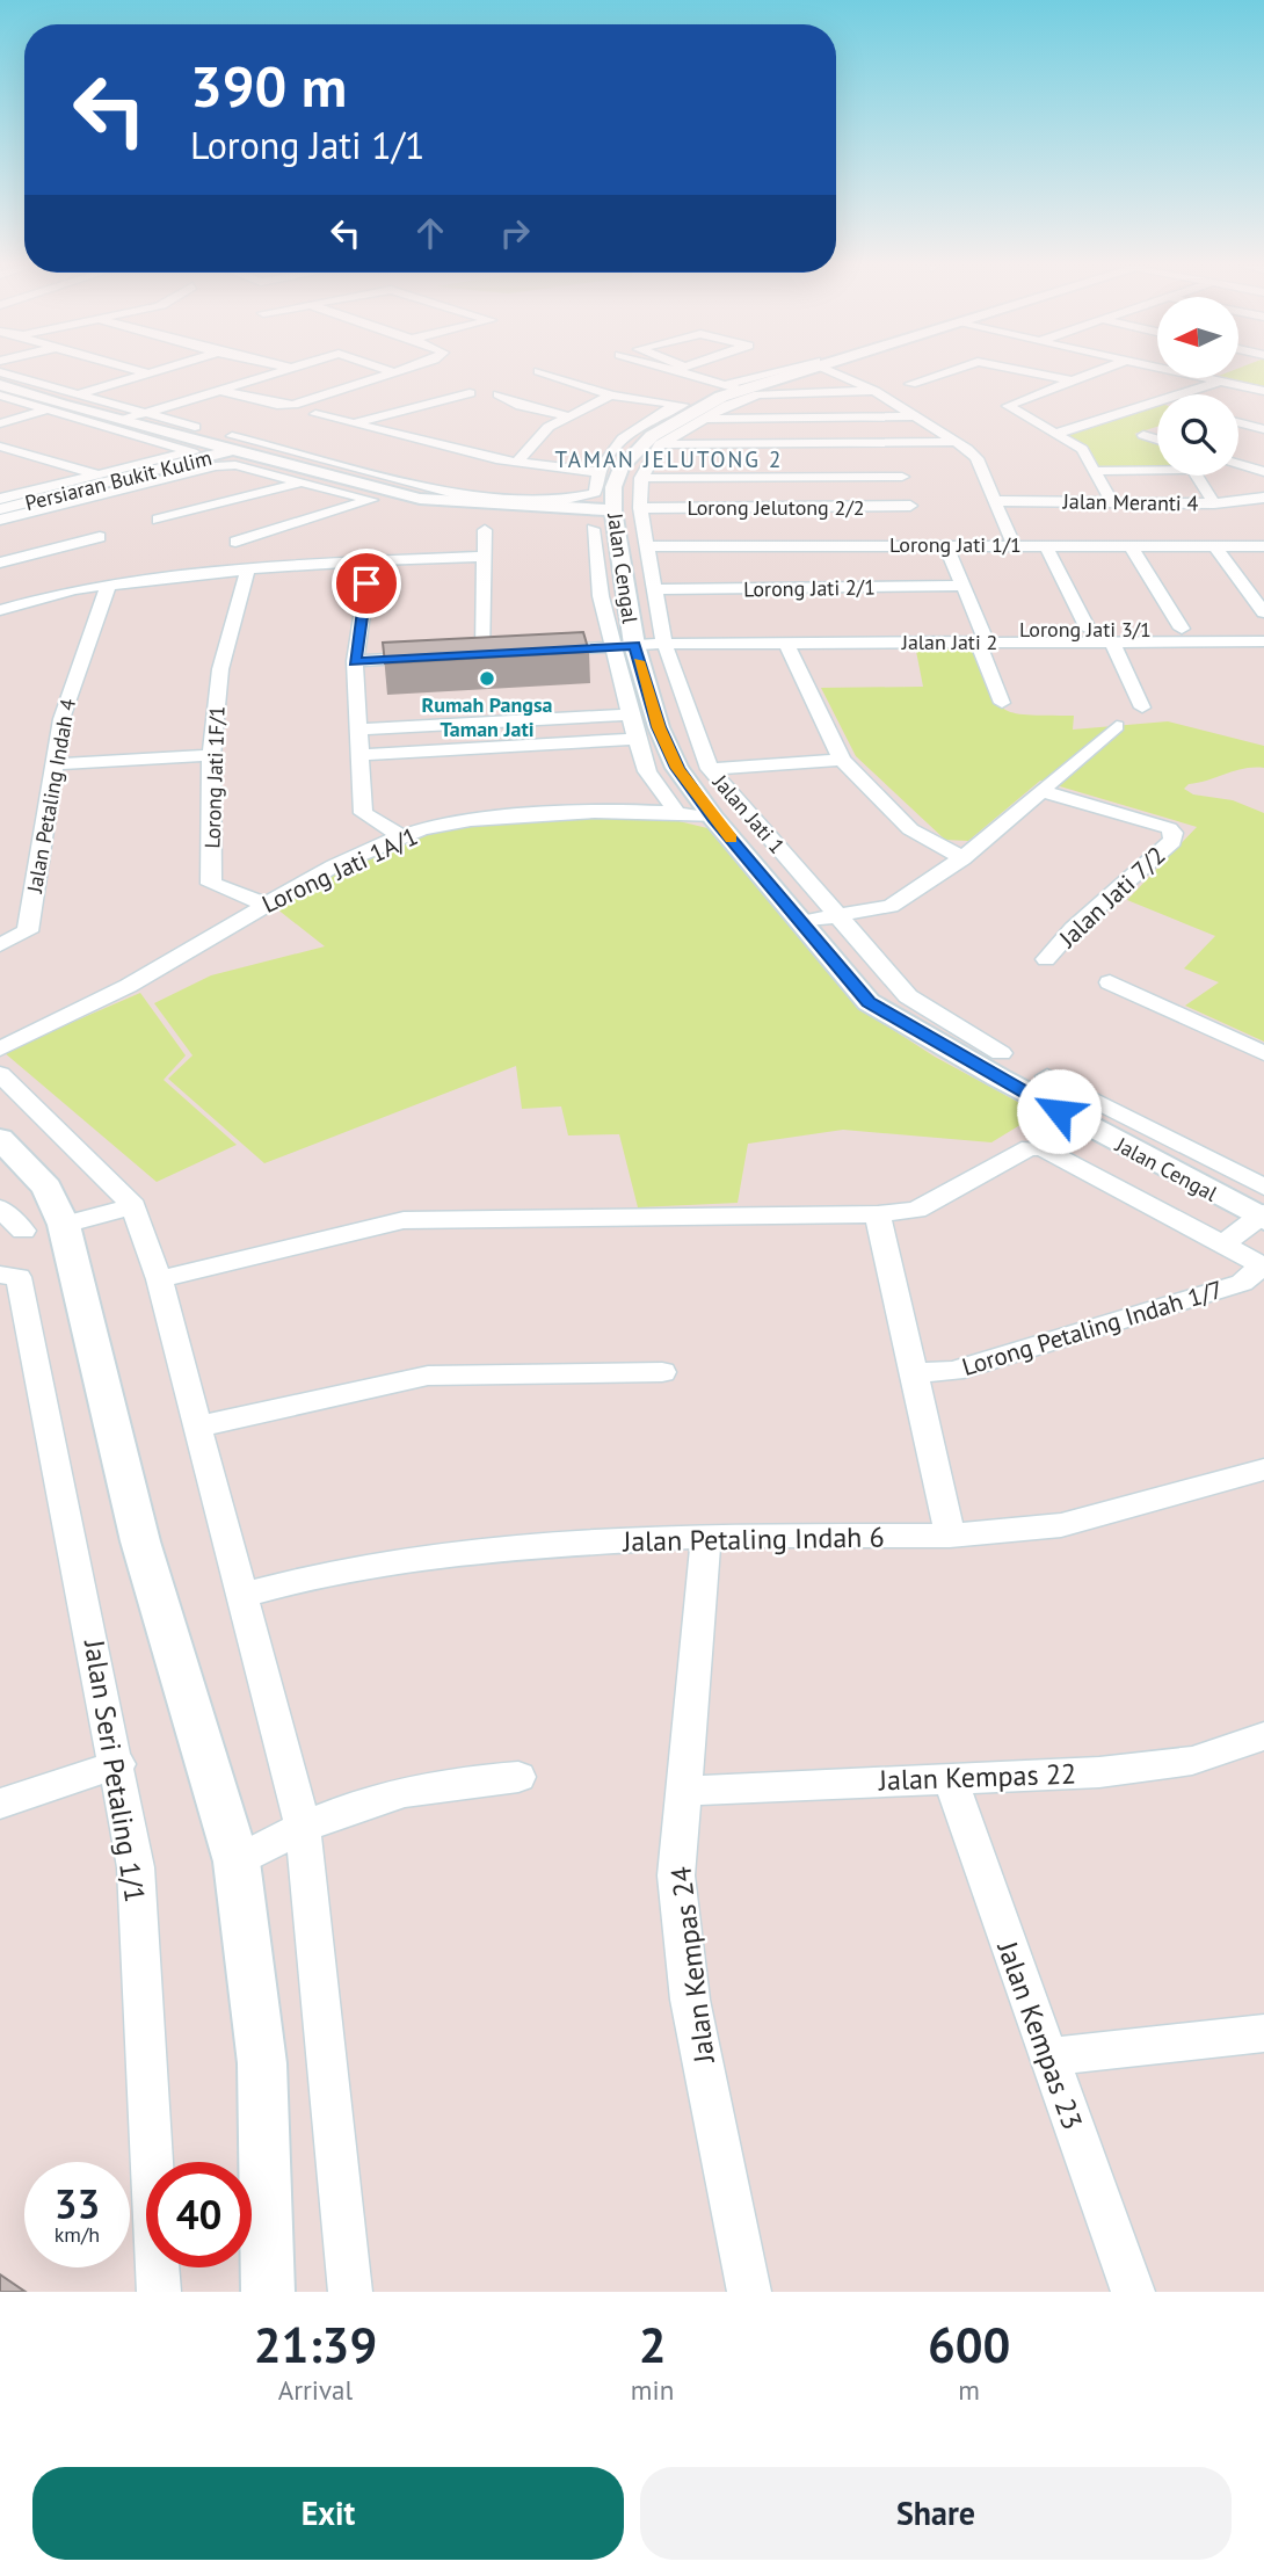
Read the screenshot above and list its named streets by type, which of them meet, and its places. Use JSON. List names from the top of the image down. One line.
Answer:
{"streets":{"street":["Persiaran Bukit Kulim","Jalan Meranti 4","Lorong Jelutong 2/2","Lorong Jati 1/1","Jalan Cengal","Lorong Jati 2/1","Lorong Jati 3/1","Jalan Jati 2","Lorong Jati 1F/1","Jalan Petaling Indah 4","Jalan Jati 1","Lorong Jati 1A/1","Jalan Jati 7/2","Lorong Petaling Indah 1/7","Jalan Petaling Indah 6","Jalan Seri Petaling 1/1","Jalan Kempas 22","Jalan Kempas 24","Jalan Kempas 23"]},"crossings":[["Lorong Jelutong 2/2","Jalan Jati 1"],["Lorong Jati 1/1","Jalan Jati 1"],["Jalan Cengal","Jalan Jati 2"],["Jalan Cengal","Jalan Jati 1"],["Jalan Cengal","Lorong Jati 1A/1"],["Lorong Jati 2/1","Jalan Jati 1"],["Lorong Jati 3/1","Jalan Jati 2"],["Lorong Jati 3/1","Jalan Jati 1"],["Jalan Jati 2","Jalan Jati 1"],["Lorong Jati 1F/1","Lorong Jati 1A/1"],["Jalan Petaling Indah 6","Jalan Kempas 24"],["Jalan Kempas 22","Jalan Kempas 24"],["Jalan Kempas 22","Jalan Kempas 23"]],"districts":["TAMAN JELUTONG 2"],"places":["Rumah Pangsa Taman Jati"],"north":"left","page":{"turn":["390 m","Lorong Jati 1/1"],"speed":"33 km/h","limit":"40","eta":["21:39","Arrival","2","min","600","m"],"buttons":["Exit","Share"]}}
